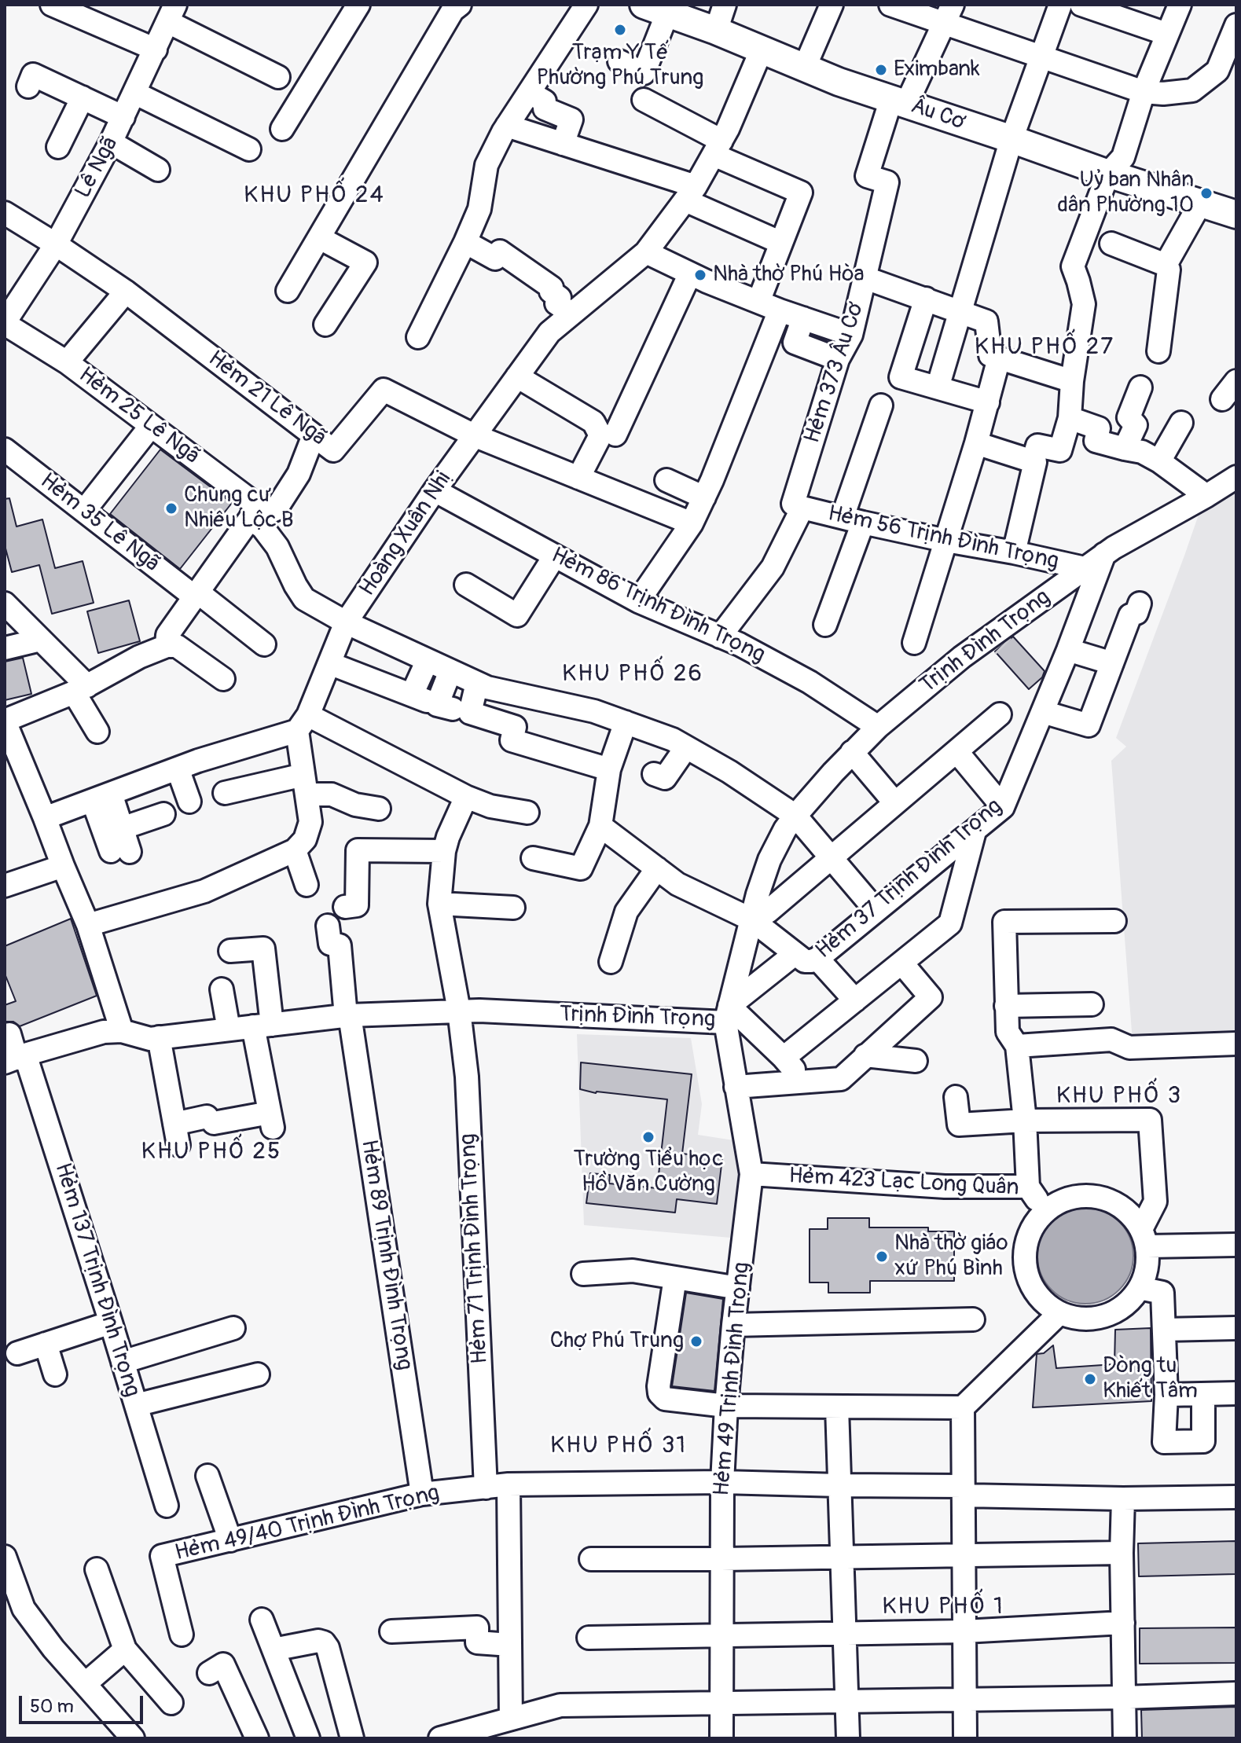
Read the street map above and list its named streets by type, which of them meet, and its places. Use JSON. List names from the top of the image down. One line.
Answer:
{"streets":{"main road":["Âu Cơ"],"street":["Lê Ngã","Hẻm 373 Âu Cơ","Hẻm 21 Lê Ngã","Hẻm 25 Lê Ngã","Hẻm 35 Lê Ngã","Hoàng Xuân Nhị","Hẻm 56 Trịnh Đình Trọng","Hẻm 86 Trịnh Đình Trọng","Trịnh Đình Trọng","Hẻm 37 Trịnh Đình Trọng","Hẻm 423 Lạc Long Quân","Hẻm 71 Trịnh Đình Trọng","Hẻm 89 Trịnh Đình Trọng","Hẻm 137 Trịnh Đình Trọng","Hẻm 49 Trịnh Đình Trọng","Hẻm 49/40 Trịnh Đình Trọng"]},"crossings":[["Âu Cơ","Hẻm 373 Âu Cơ"],["Âu Cơ","Hoàng Xuân Nhị"],["Lê Ngã","Hẻm 21 Lê Ngã"],["Lê Ngã","Hẻm 25 Lê Ngã"],["Hẻm 373 Âu Cơ","Hẻm 56 Trịnh Đình Trọng"],["Hẻm 21 Lê Ngã","Hoàng Xuân Nhị"],["Hẻm 25 Lê Ngã","Hoàng Xuân Nhị"],["Hẻm 25 Lê Ngã","Trịnh Đình Trọng"],["Hẻm 25 Lê Ngã","Hẻm 37 Trịnh Đình Trọng"],["Hoàng Xuân Nhị","Hẻm 86 Trịnh Đình Trọng"],["Hẻm 56 Trịnh Đình Trọng","Trịnh Đình Trọng"],["Hẻm 86 Trịnh Đình Trọng","Trịnh Đình Trọng"],["Trịnh Đình Trọng","Hẻm 37 Trịnh Đình Trọng"],["Trịnh Đình Trọng","Hẻm 71 Trịnh Đình Trọng"],["Trịnh Đình Trọng","Hẻm 89 Trịnh Đình Trọng"],["Trịnh Đình Trọng","Hẻm 137 Trịnh Đình Trọng"],["Trịnh Đình Trọng","Hẻm 49 Trịnh Đình Trọng"],["Hẻm 423 Lạc Long Quân","Hẻm 49 Trịnh Đình Trọng"],["Hẻm 71 Trịnh Đình Trọng","Hẻm 49/40 Trịnh Đình Trọng"],["Hẻm 89 Trịnh Đình Trọng","Hẻm 49/40 Trịnh Đình Trọng"],["Hẻm 49 Trịnh Đình Trọng","Hẻm 49/40 Trịnh Đình Trọng"]],"districts":["KHU PHỐ 24","KHU PHỐ 27","KHU PHỐ 26","KHU PHỐ 3","KHU PHỐ 25","KHU PHỐ 31","KHU PHỐ 1"],"places":["Trạm Y Tế Phường Phú Trung","Eximbank","Uỷ ban Nhân dân Phường 10","Nhà thờ Phú Hòa","Chung cư Nhiêu Lộc B","Trường Tiểu học Hồ Văn Cường","Nhà thờ giáo xứ Phú Bình","Chợ Phú Trung","Dòng tu Khiết Tâm"],"scale_bar":"50 m"}
